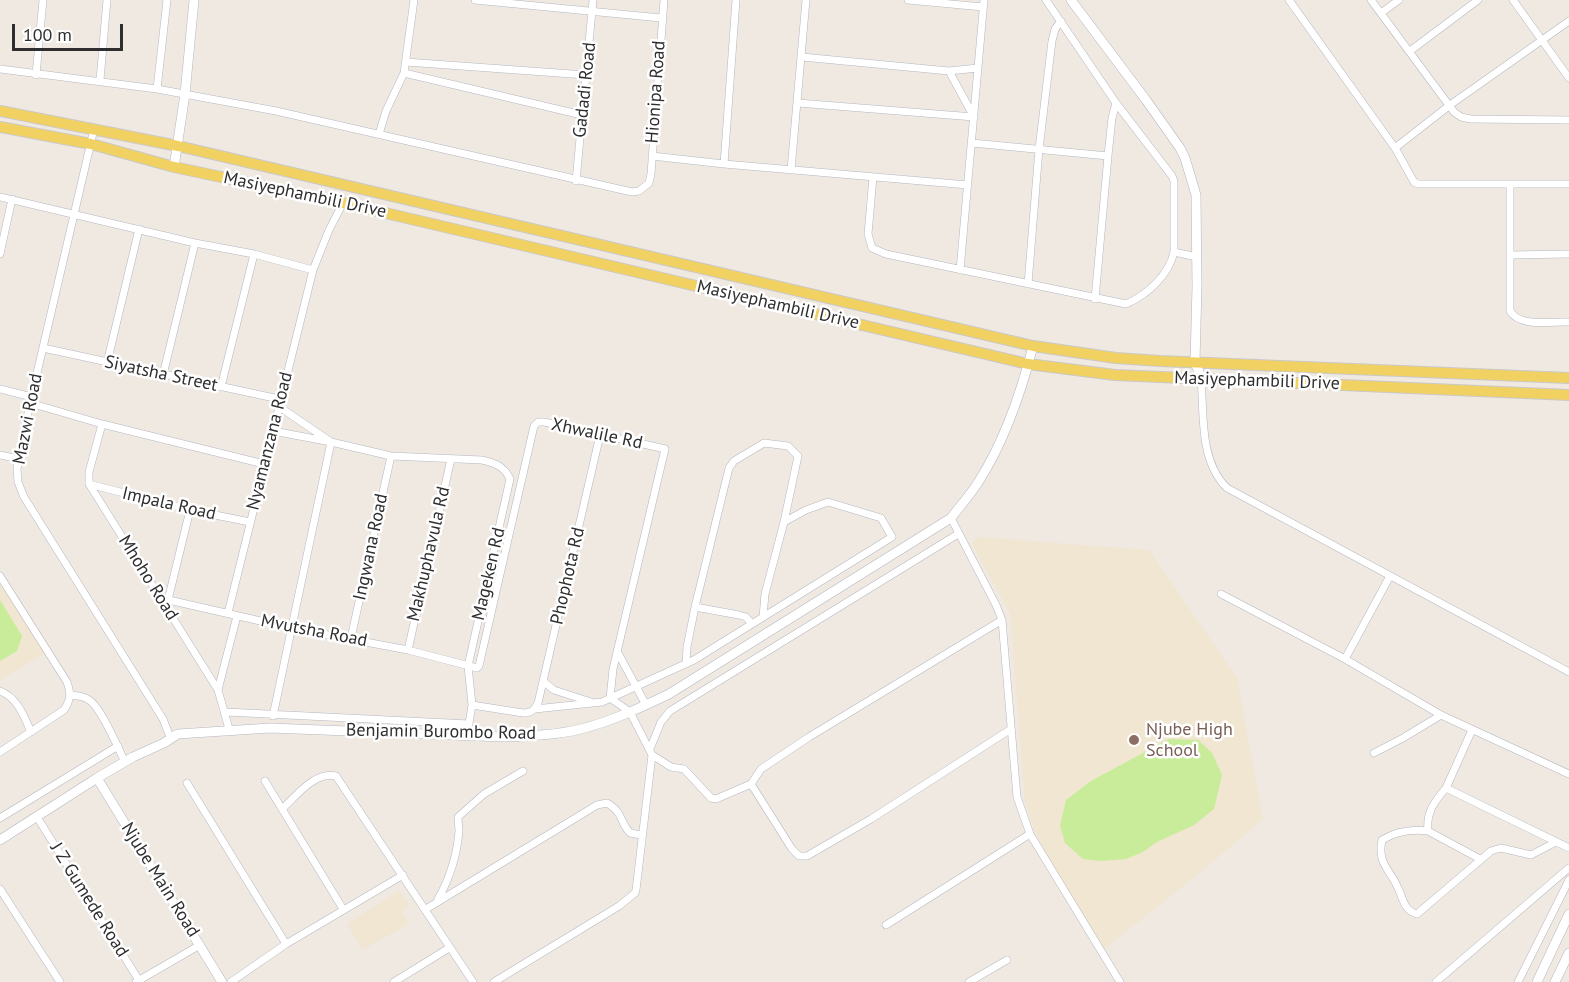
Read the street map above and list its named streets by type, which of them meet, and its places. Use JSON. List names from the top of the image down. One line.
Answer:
{"streets":{"main road":["Masiyephambili Drive"],"street":["Gadadi Road","Hionipa Road","Siyatsha Street","Mazwi Road","Xhwalile Rd","Nyamanzana Road","Impala Road","Ingwana Road","Makhuphavula Rd","Mageken Rd","Phophota Rd","Mhoho Road","Mvutsha Road","Benjamin Burombo Road","Njube Main Road","J Z Gumede Road"]},"crossings":[["Gadadi Road","Hionipa Road"],["Masiyephambili Drive","Mazwi Road"],["Masiyephambili Drive","Nyamanzana Road"],["Masiyephambili Drive","Benjamin Burombo Road"],["Siyatsha Street","Mazwi Road"],["Siyatsha Street","Nyamanzana Road"],["Mazwi Road","Benjamin Burombo Road"],["Xhwalile Rd","Mageken Rd"],["Xhwalile Rd","Phophota Rd"],["Xhwalile Rd","Mvutsha Road"],["Nyamanzana Road","Impala Road"],["Nyamanzana Road","Mvutsha Road"],["Impala Road","Mhoho Road"],["Ingwana Road","Mvutsha Road"],["Makhuphavula Rd","Mageken Rd"],["Makhuphavula Rd","Mvutsha Road"],["Mageken Rd","Mvutsha Road"],["Mageken Rd","Benjamin Burombo Road"],["Mhoho Road","Mvutsha Road"],["Mhoho Road","Benjamin Burombo Road"],["Benjamin Burombo Road","Njube Main Road"],["Benjamin Burombo Road","J Z Gumede Road"]],"places":["Njube High School"],"scale_bar":"100 m"}
